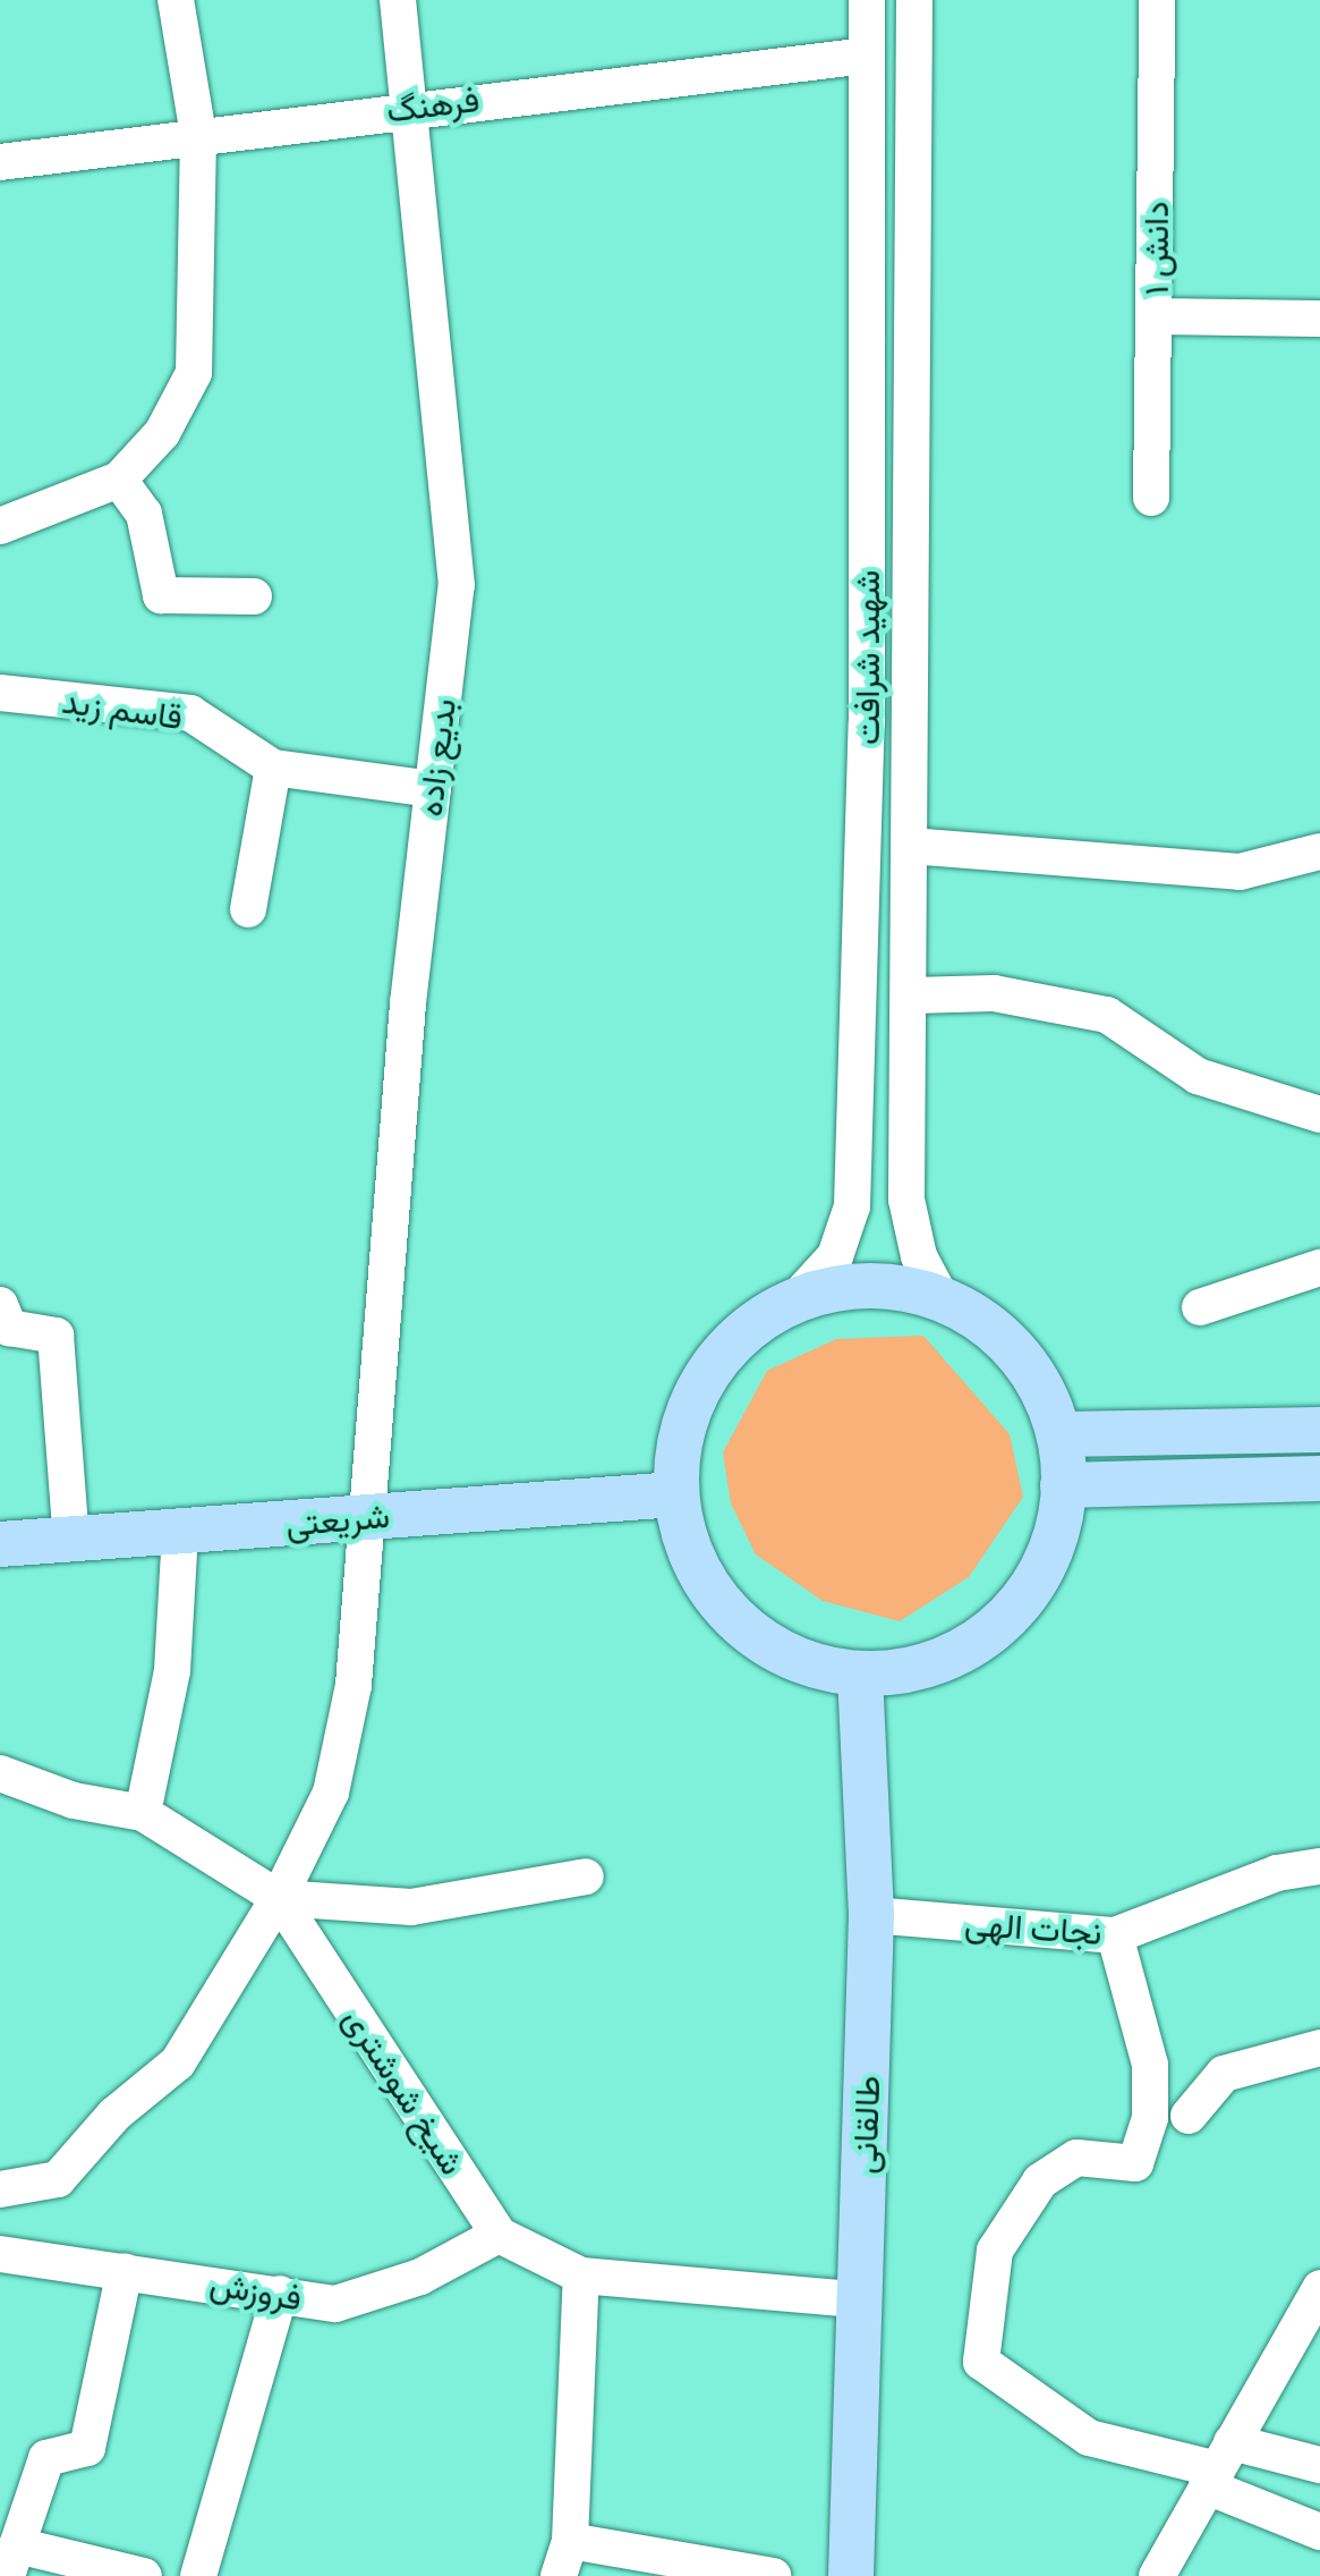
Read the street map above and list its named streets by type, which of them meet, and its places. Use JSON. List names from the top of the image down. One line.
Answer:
{"streets":{"main road":["شریعتی","طالقانی"],"street":["فرهنگ","دانش ۱","شهید شرافت","قاسم زید","بدیع زاده","نجات الهی","شیخ شوشتری","فروزش"]},"crossings":[["فرهنگ","شهید شرافت"],["فرهنگ","بدیع زاده"],["شهید شرافت","شریعتی"],["شهید شرافت","طالقانی"],["قاسم زید","بدیع زاده"],["بدیع زاده","شریعتی"],["بدیع زاده","شیخ شوشتری"],["شریعتی","طالقانی"],["نجات الهی","طالقانی"],["شیخ شوشتری","فروزش"]]}
